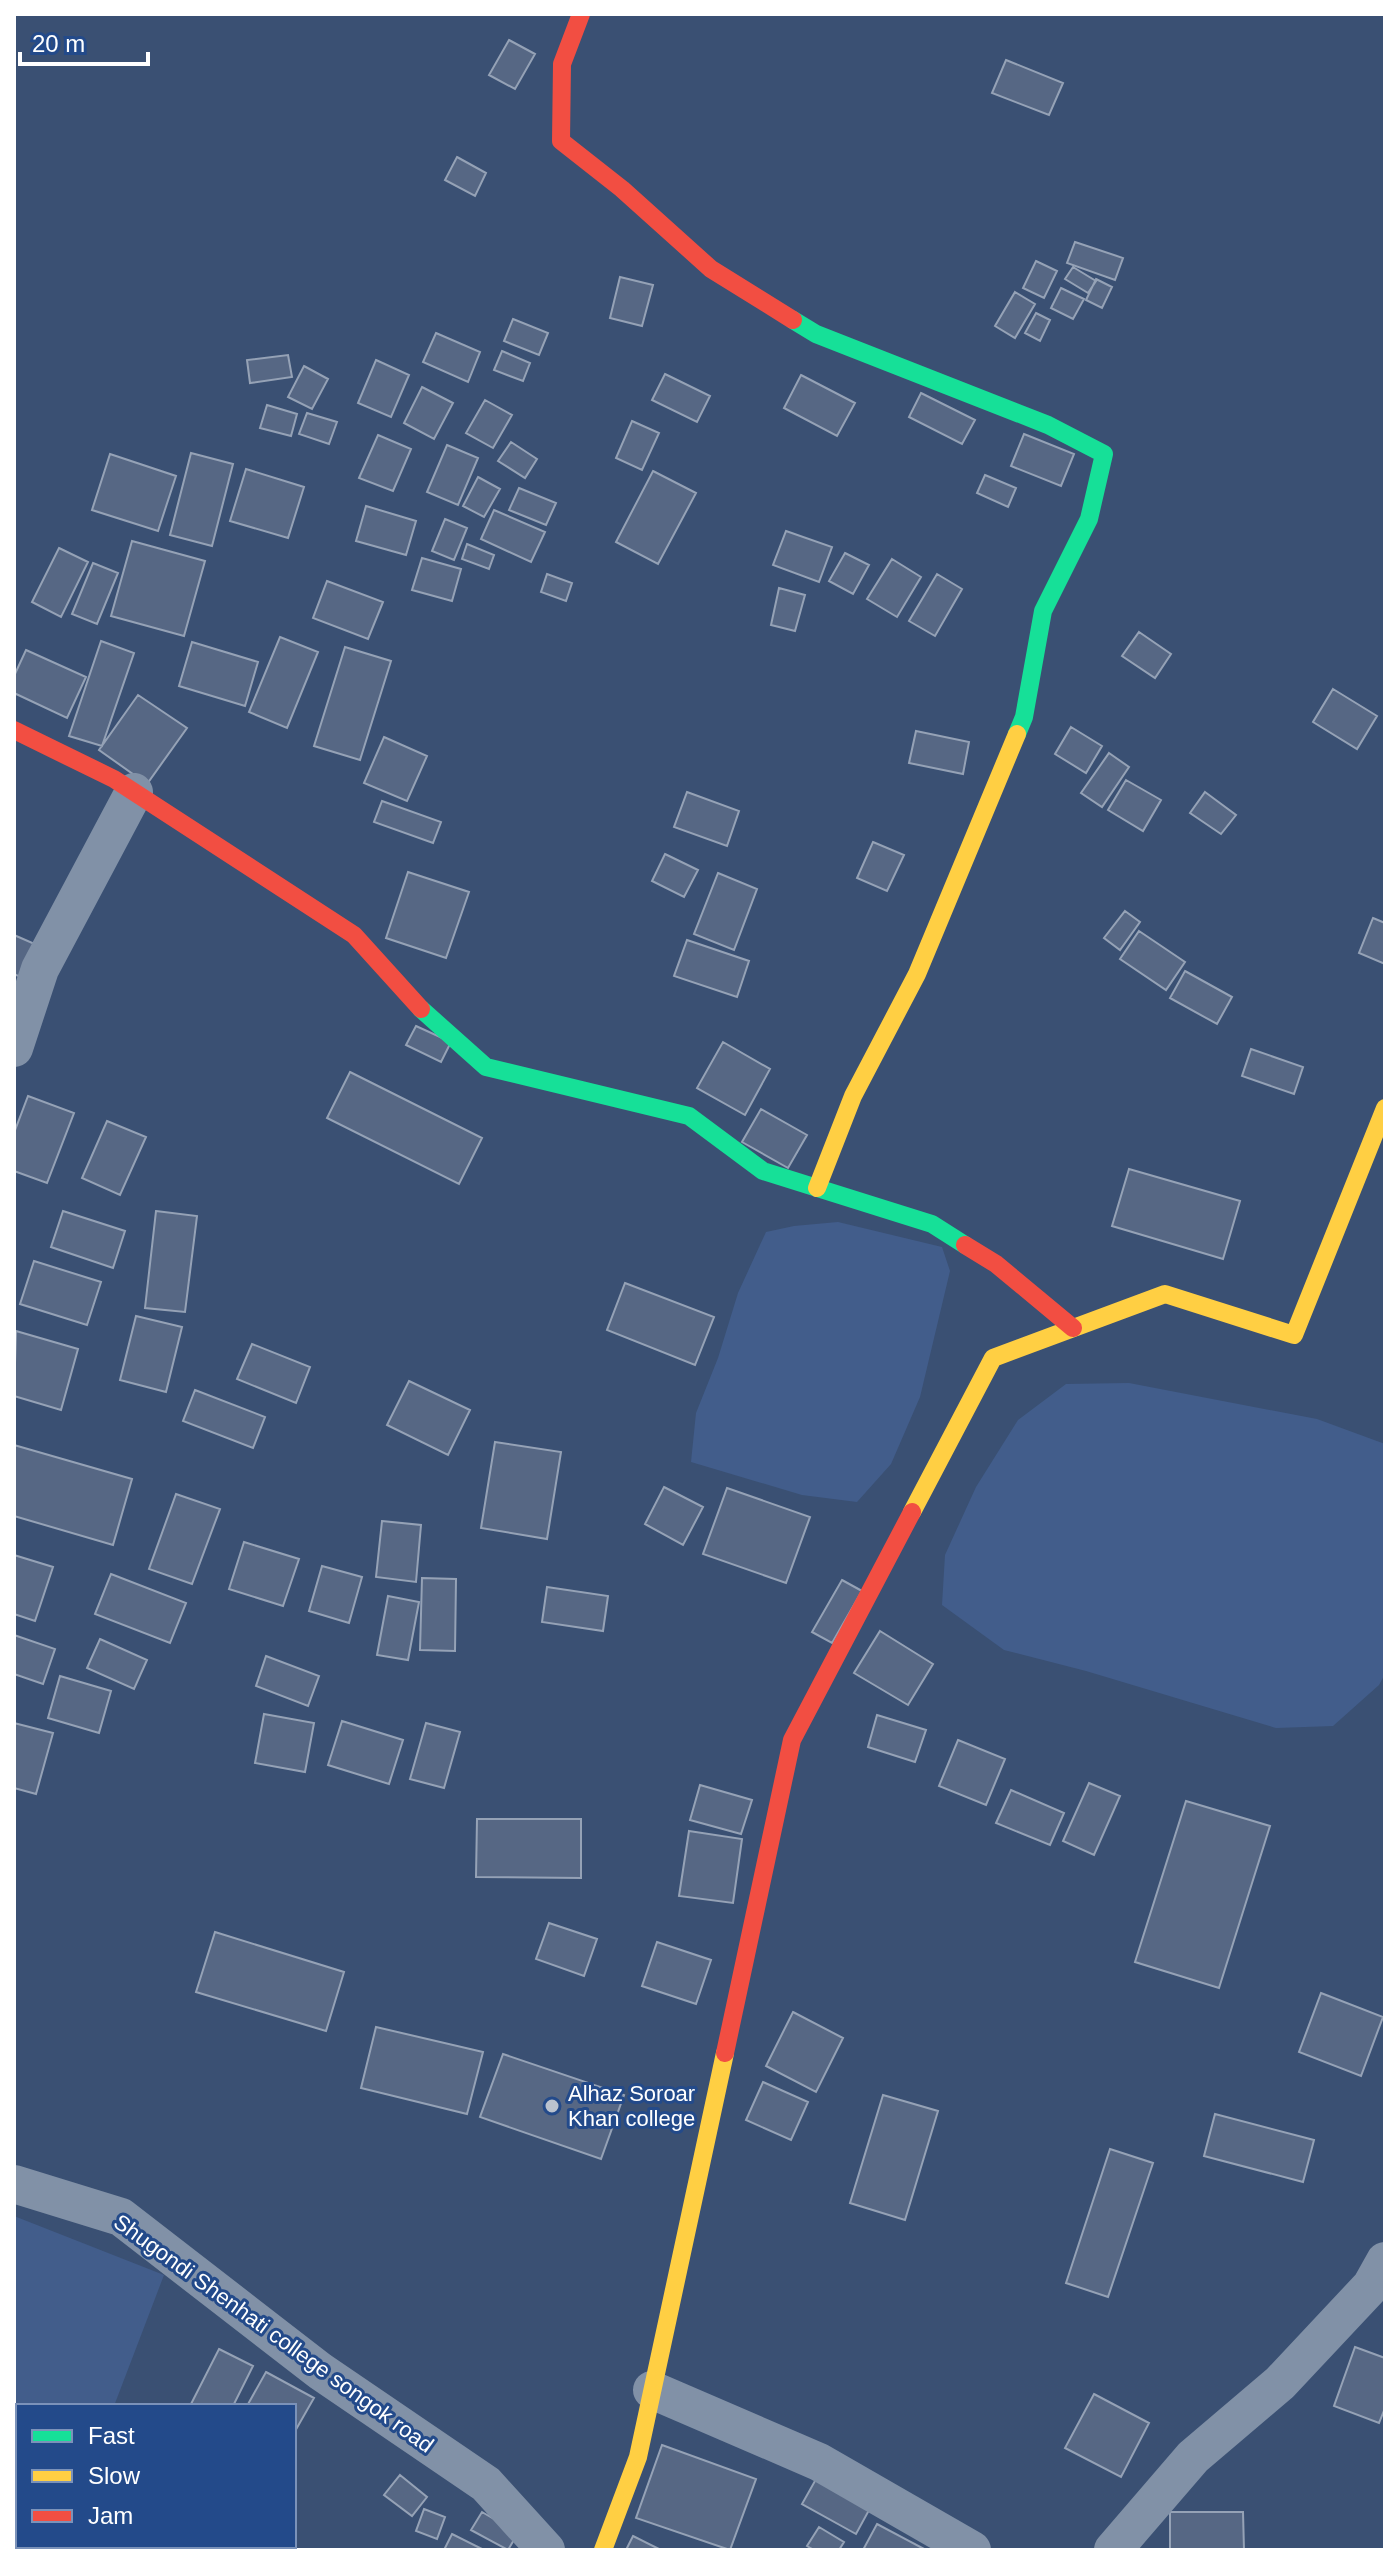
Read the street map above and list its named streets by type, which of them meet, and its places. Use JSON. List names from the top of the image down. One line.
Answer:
{"streets":{"street":["Shugondi Shenhati college songok road"]},"places":["Alhaz Soroar Khan college"],"legend":["Fast","Slow","Jam"],"scale_bar":"20 m"}
